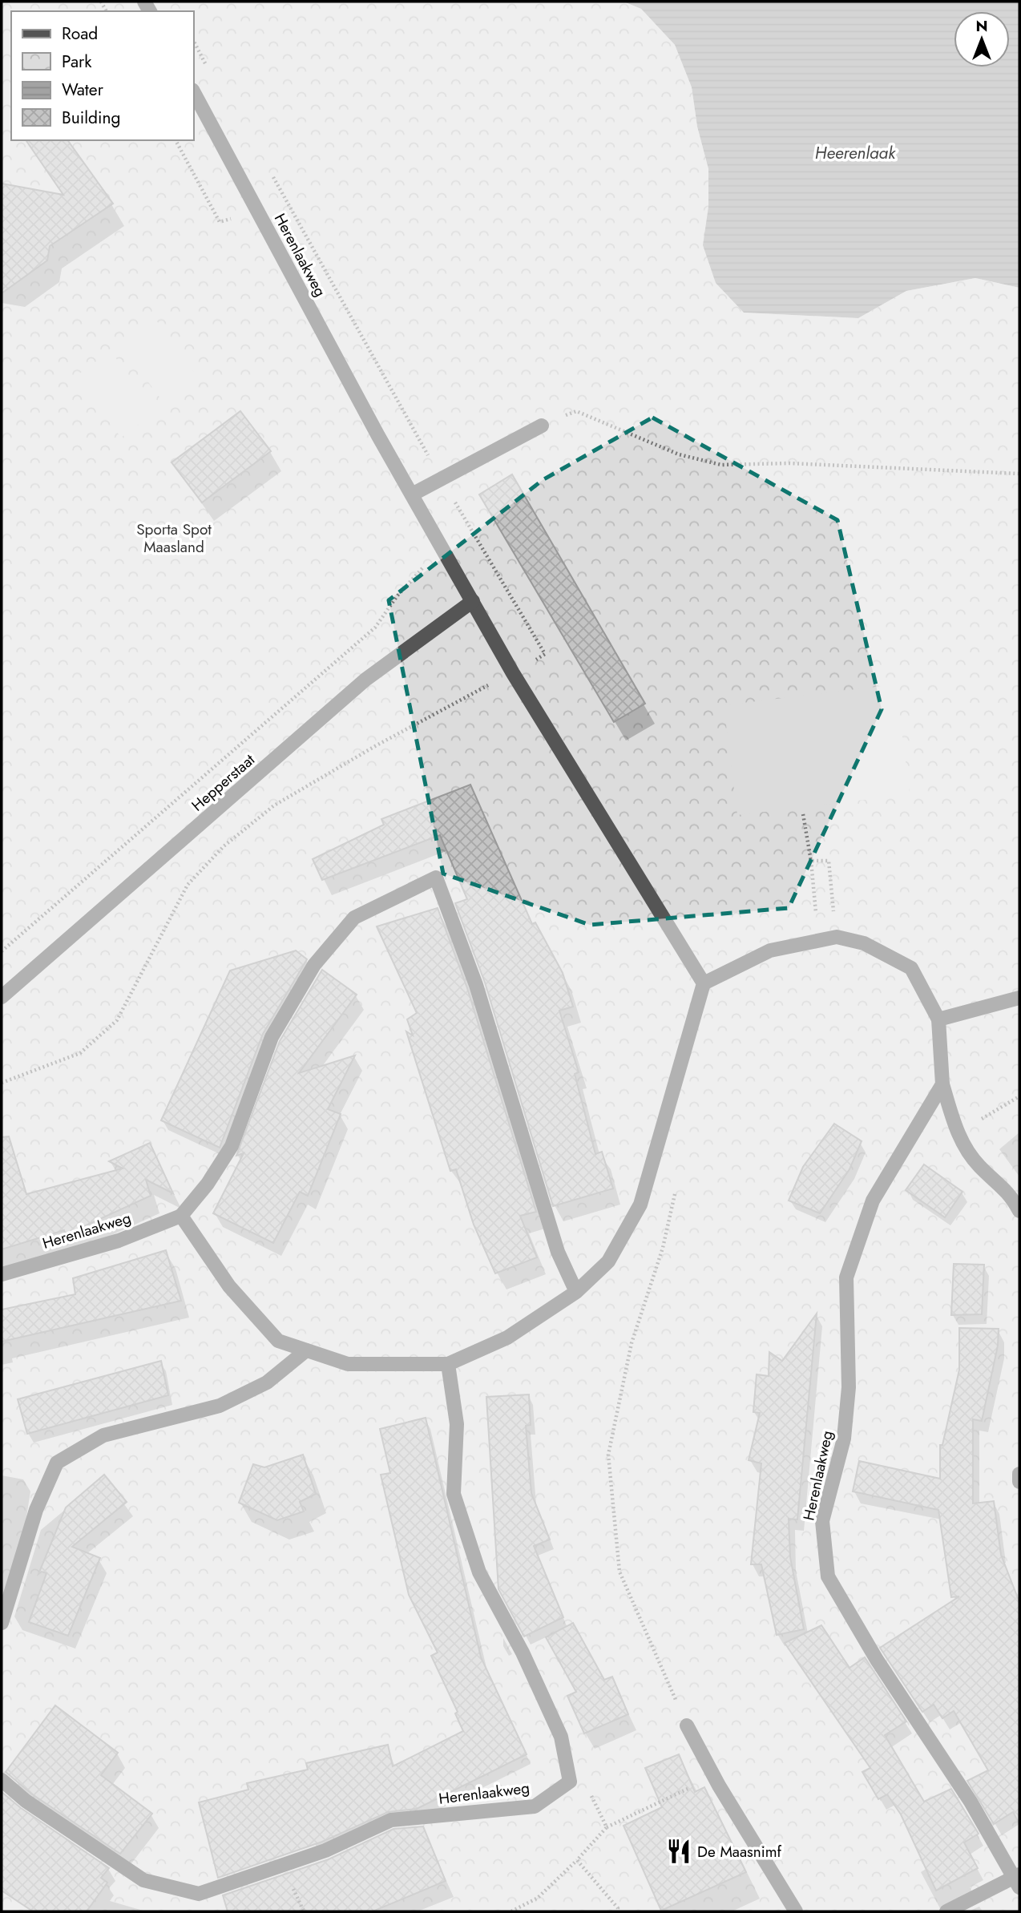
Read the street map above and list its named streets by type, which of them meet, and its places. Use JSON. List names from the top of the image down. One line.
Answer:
{"streets":{"street":["Herenlaakweg","Hepperstaat"]},"crossings":[["Herenlaakweg","Hepperstaat"]],"water":["Heerenlaak"],"parks":["Sporta Spot Maasland"],"places":{"restaurant":["De Maasnimf"]},"legend":["Road","Park","Water","Building"],"north":"top"}
